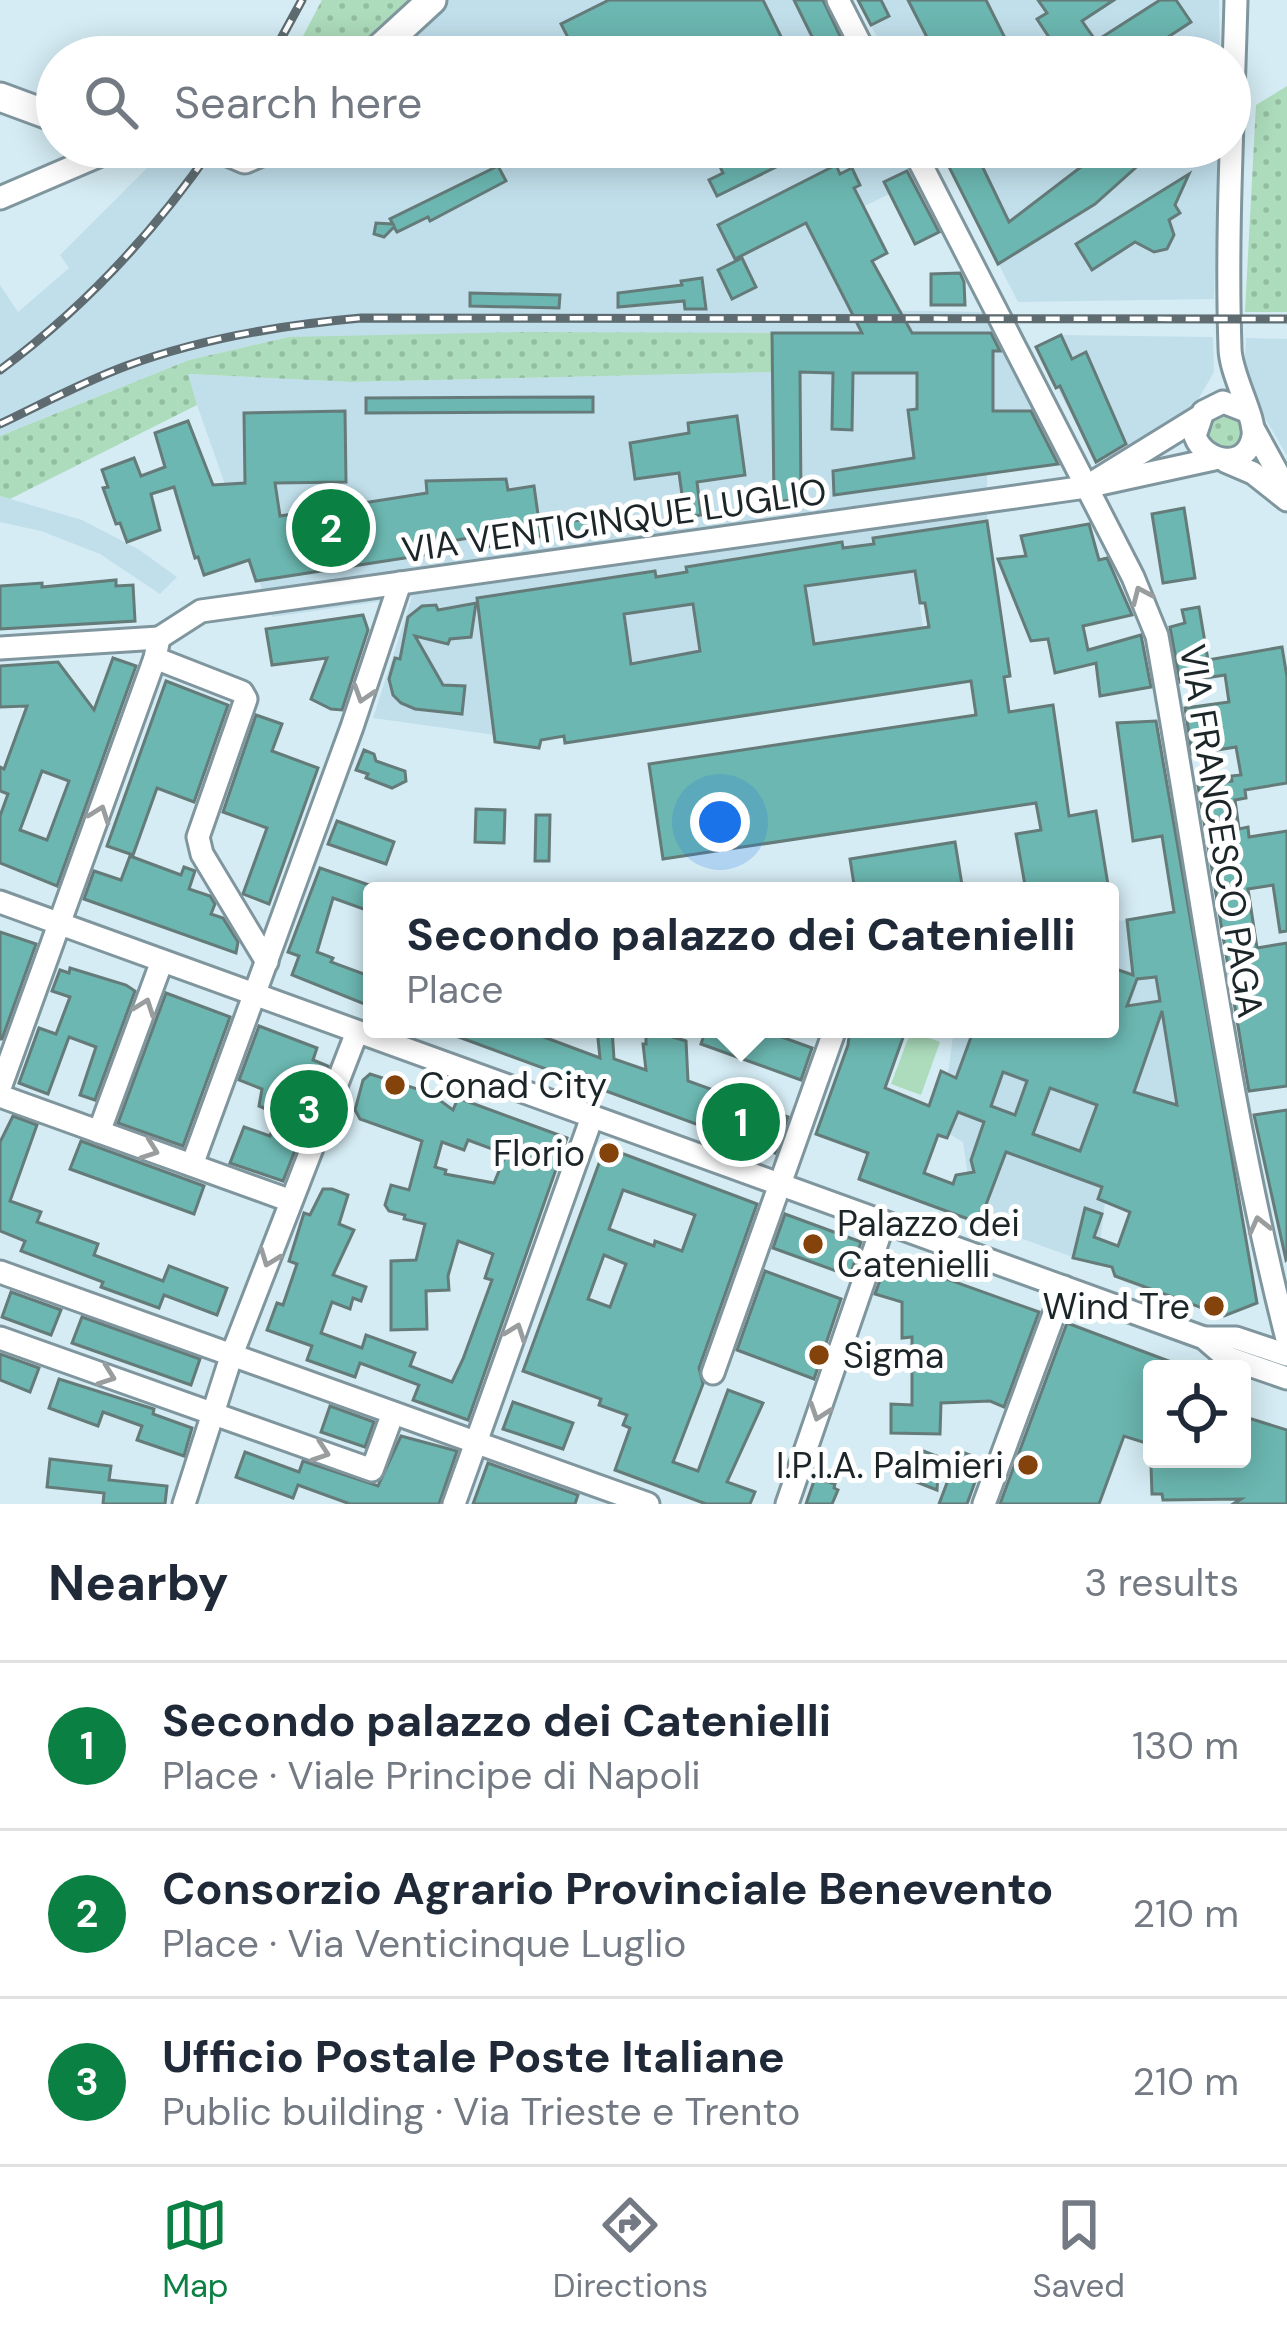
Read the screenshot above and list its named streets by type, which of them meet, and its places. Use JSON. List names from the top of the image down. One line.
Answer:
{"streets":{"street":["VIA VENTICINQUE LUGLIO","VIA FRANCESCO PAGA"]},"crossings":[["VIA VENTICINQUE LUGLIO","VIA FRANCESCO PAGA"]],"one_way":["VIA FRANCESCO PAGA"],"places":["Conad City","Florio","Palazzo dei Catenielli","Wind Tre","Sigma","I.P.I.A. Palmieri"],"page":{"search":"Search here","pins":["2","3","1"],"popup":["Secondo palazzo dei Catenielli","Place"],"heading":["Nearby","3 results"],"list":[{"mark":"1","name":"Secondo palazzo dei Catenielli","note":"Place · Viale Principe di Napoli","value":"130 m"},{"mark":"2","name":"Consorzio Agrario Provinciale Benevento","note":"Place · Via Venticinque Luglio","value":"210 m"},{"mark":"3","name":"Ufficio Postale Poste Italiane","note":"Public building · Via Trieste e Trento","value":"210 m"}],"nav":["Map","Directions","Saved"]}}
